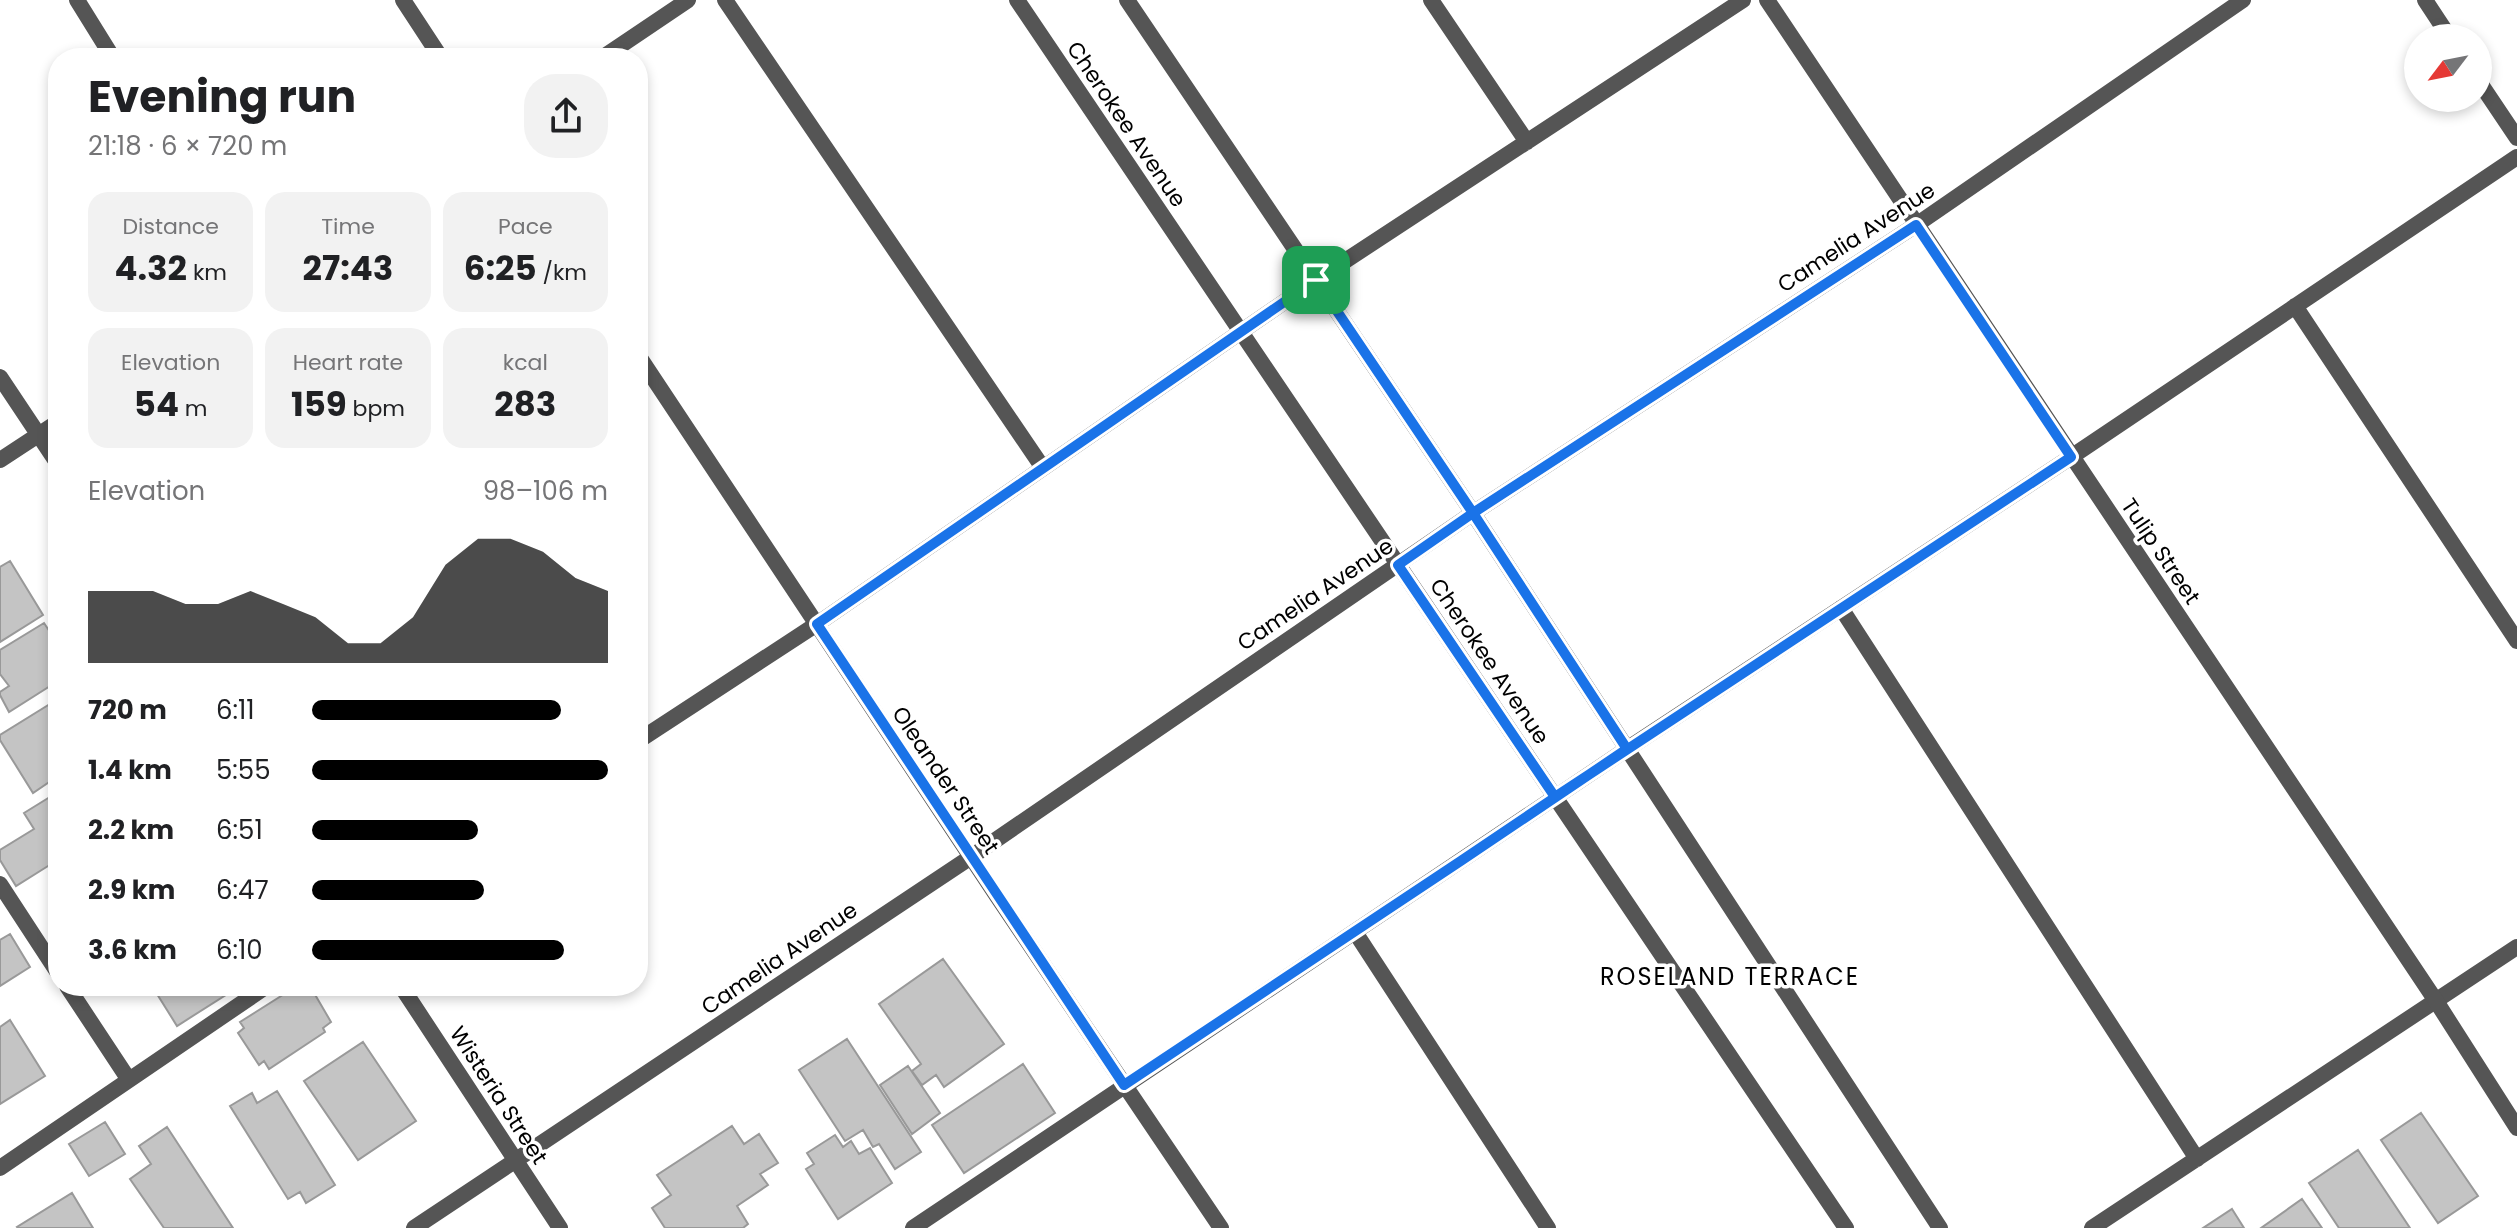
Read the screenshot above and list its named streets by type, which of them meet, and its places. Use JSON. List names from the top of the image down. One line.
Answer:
{"streets":{"street":["Cherokee Avenue","Camelia Avenue","Tulip Street","Oleander Street","Wisteria Street"]},"crossings":[["Cherokee Avenue","Camelia Avenue"],["Camelia Avenue","Tulip Street"],["Camelia Avenue","Oleander Street"],["Camelia Avenue","Wisteria Street"]],"districts":["ROSELAND TERRACE"],"north":"bottom left","page":{"heading":["Evening run","21:18 · 6 × 720 m"],"stats":[["Distance","4.32 km"],["Time","27:43"],["Pace","6:25 /km"],["Elevation","54 m"],["Heart rate","159 bpm"],["kcal","283"]],"chart":["Elevation","98–106 m"],"list":[{"name":"720 m","note":"6:11"},{"name":"1.4 km","note":"5:55"},{"name":"2.2 km","note":"6:51"},{"name":"2.9 km","note":"6:47"},{"name":"3.6 km","note":"6:10"}]}}
